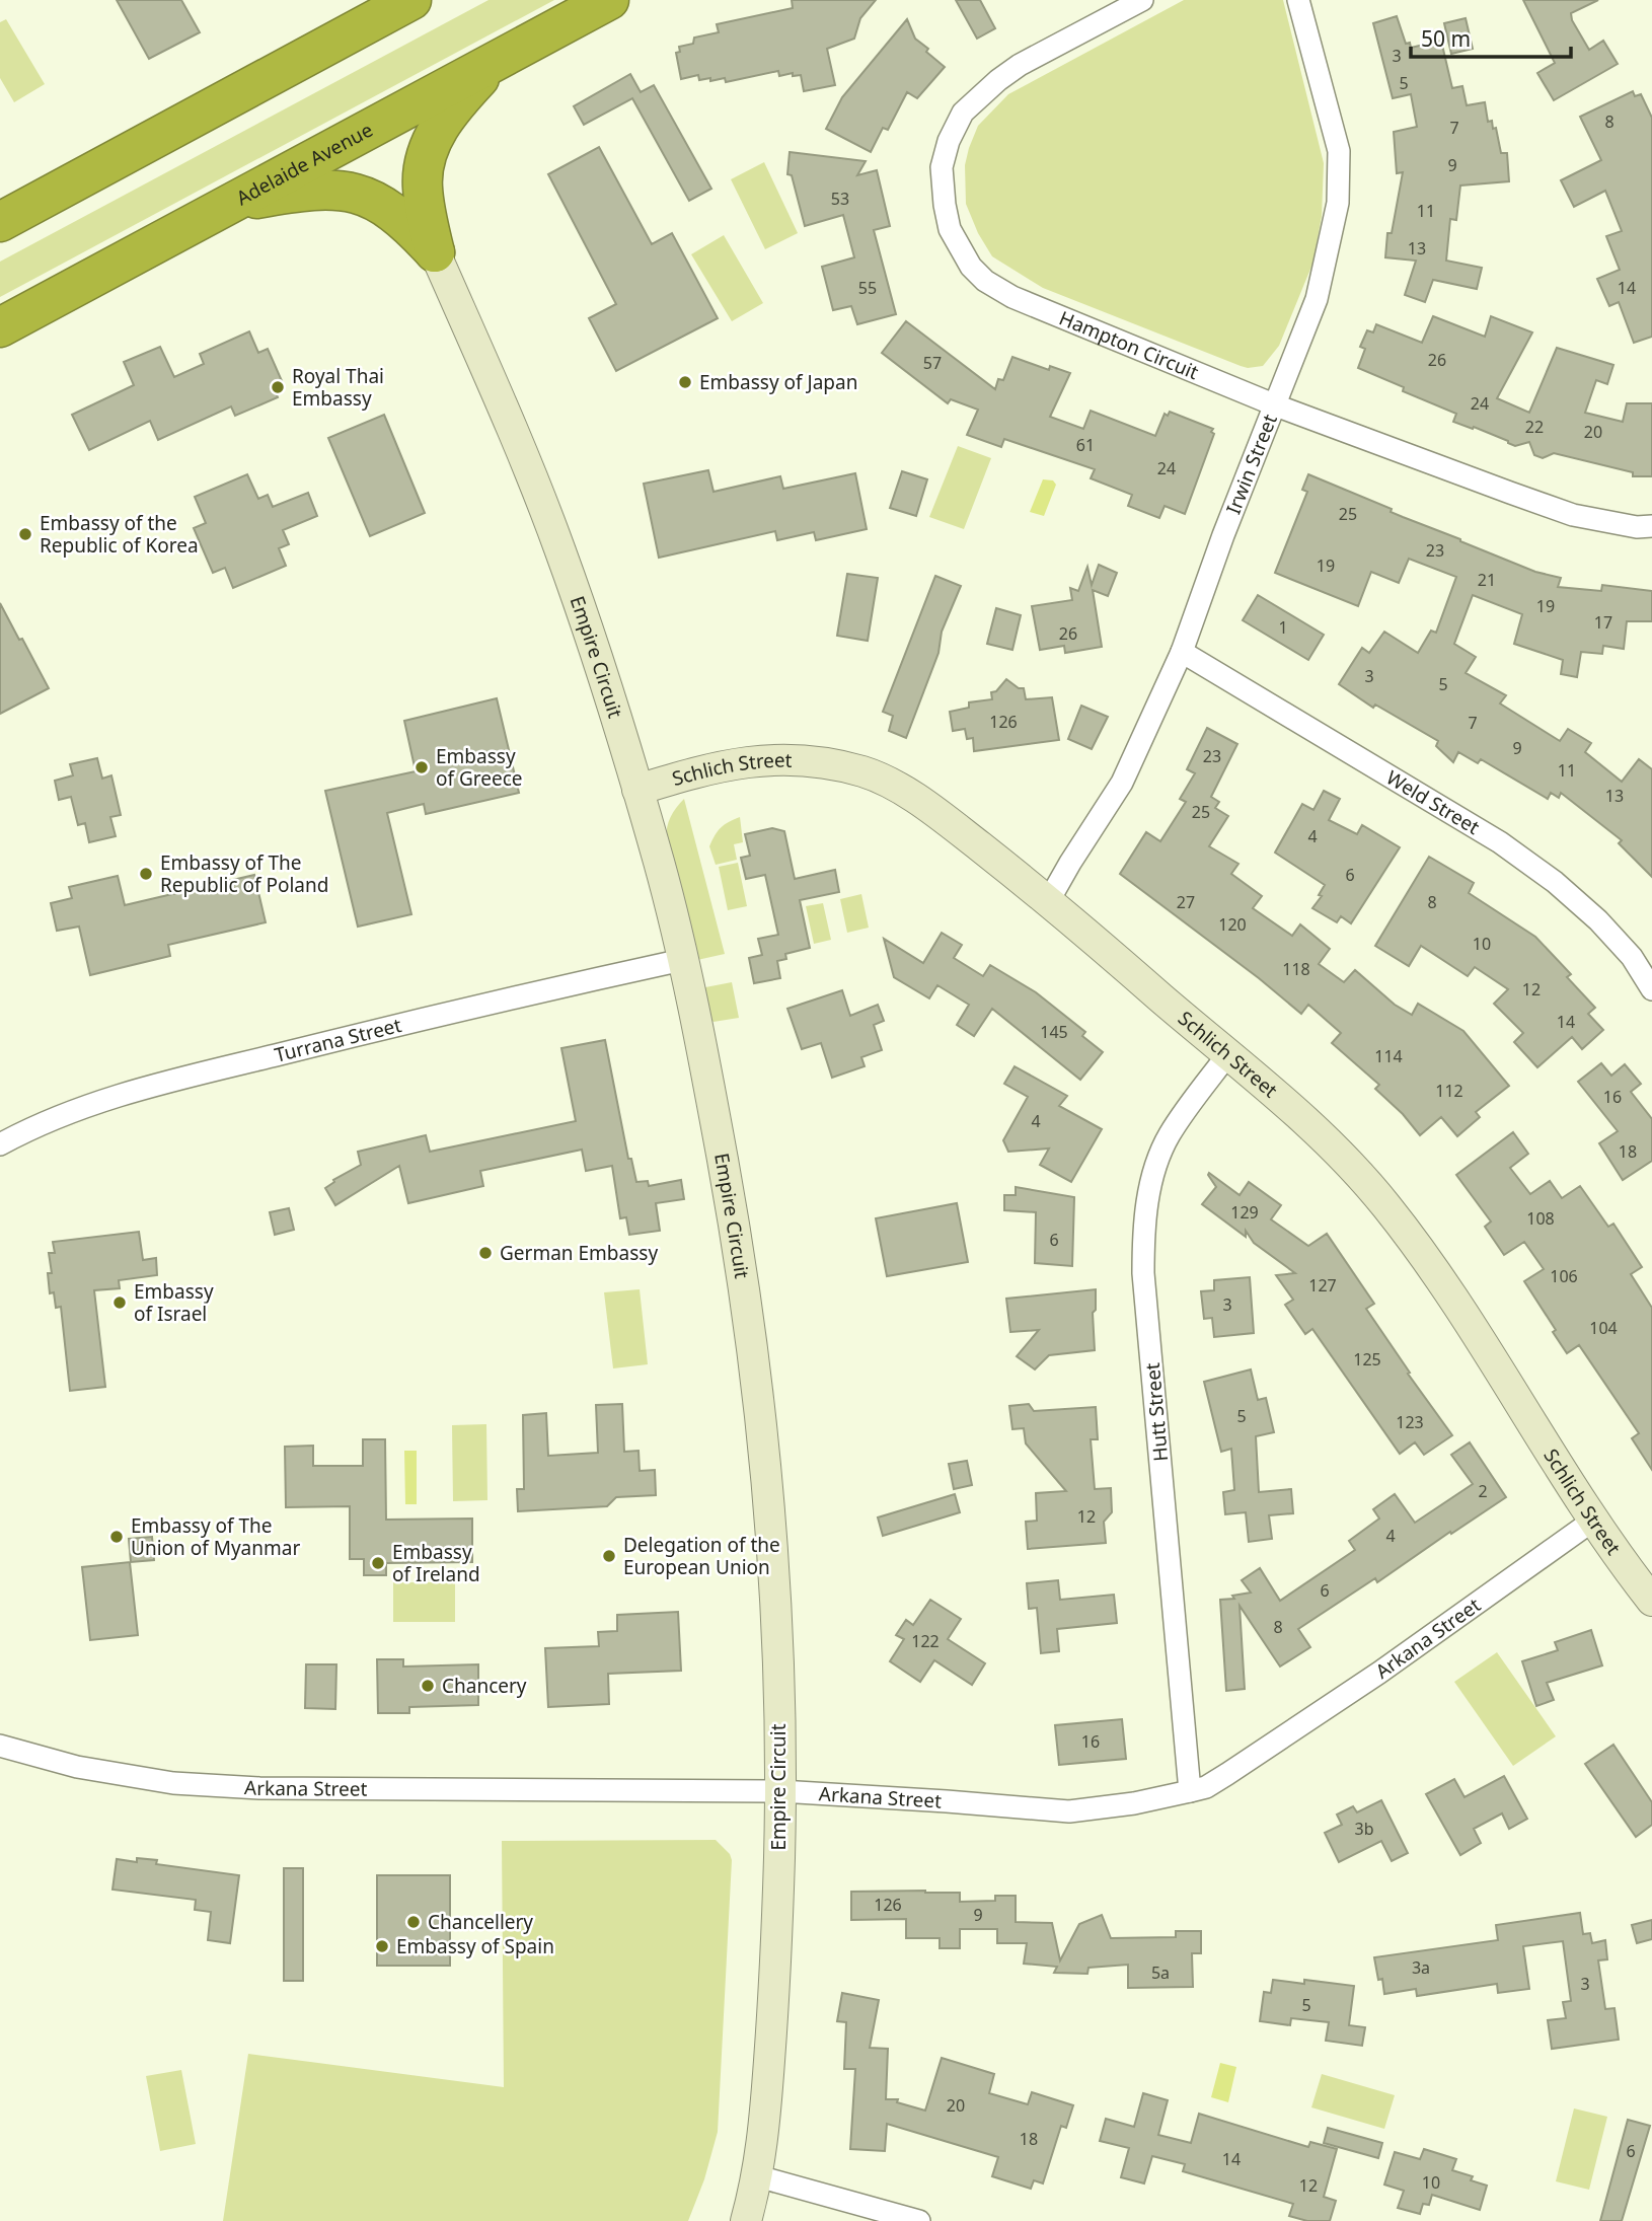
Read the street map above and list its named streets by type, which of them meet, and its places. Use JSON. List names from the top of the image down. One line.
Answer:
{"streets":{"highway":["Adelaide Avenue"],"street":["Hampton Circuit","Irwin Street","Empire Circuit","Schlich Street","Weld Street","Turrana Street","Hutt Street","Arkana Street"]},"crossings":[["Hampton Circuit","Irwin Street"],["Irwin Street","Schlich Street"],["Irwin Street","Weld Street"],["Empire Circuit","Schlich Street"],["Empire Circuit","Turrana Street"],["Empire Circuit","Arkana Street"],["Schlich Street","Hutt Street"],["Schlich Street","Arkana Street"],["Hutt Street","Arkana Street"]],"places":["Embassy of Japan","Royal Thai Embassy","Embassy of the Republic of Korea","Embassy of Greece","Embassy of The Republic of Poland","German Embassy","Embassy of Israel","Embassy of The Union of Myanmar","Delegation of the European Union","Embassy of Ireland","Chancery","Chancellery","Embassy of Spain"],"house_numbers":["3","5","8","7","9","53","11","13","55","14","26","57","24","22","20","61","24","25","23","19","21","19","17","1","26","3","5","126","7","9","23","11","13","25","4","6","27","8","120","10","118","12","14","145","114","112","16","4","18","129","108","6","106","127","3","104","125","5","123","2","12","4","6","8","122","16","3b","126","9","3a","5a","3","5","20","18","6","14","10","12"],"scale_bar":"50 m"}
